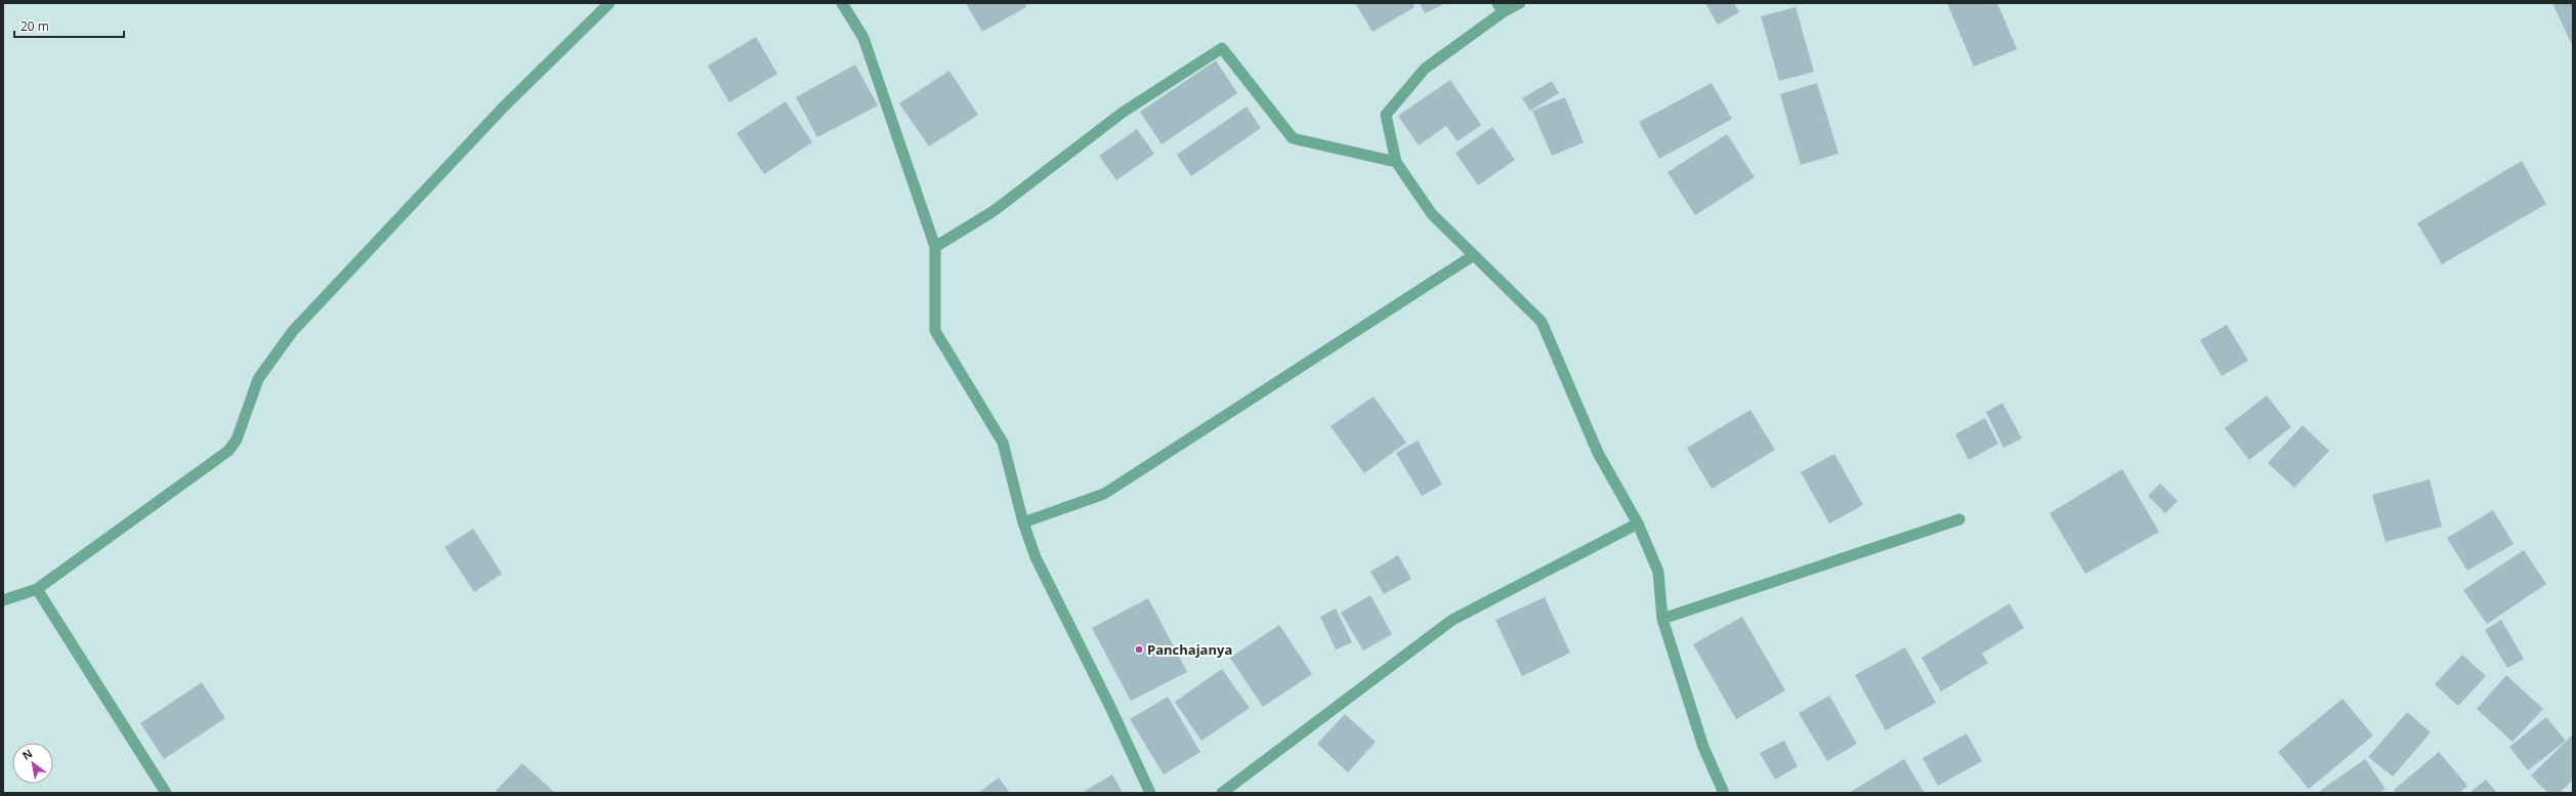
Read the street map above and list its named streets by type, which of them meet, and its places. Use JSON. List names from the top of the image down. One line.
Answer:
{"places":["Panchajanya"],"scale_bar":"20 m","north":"top left"}
